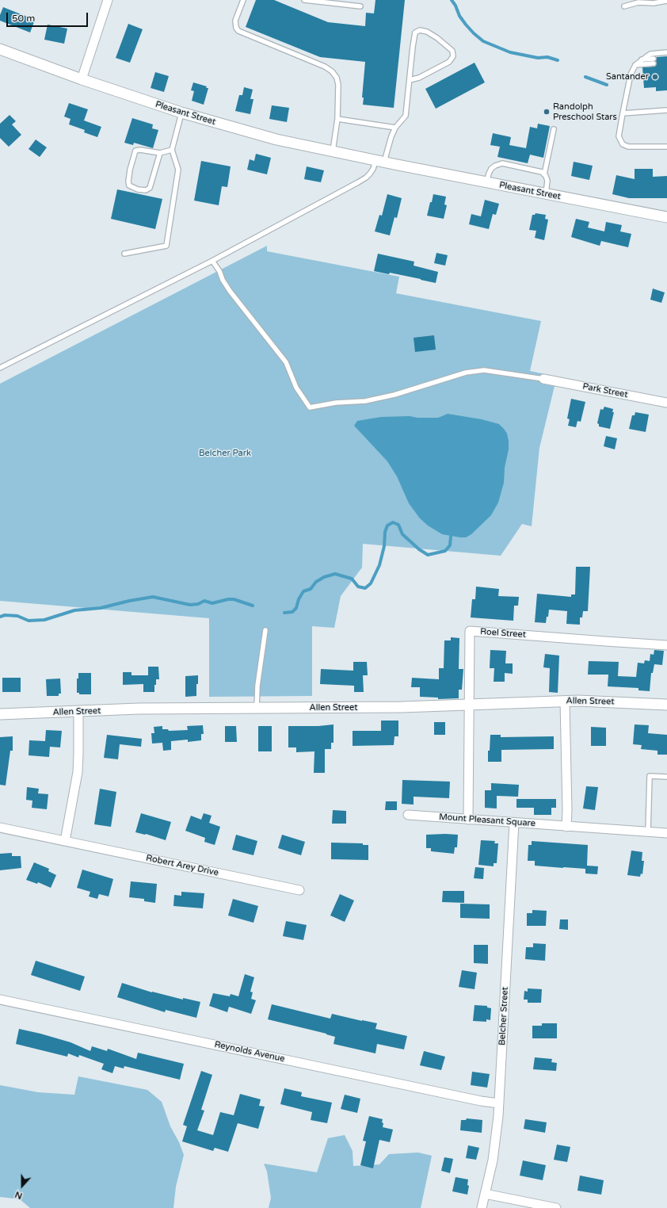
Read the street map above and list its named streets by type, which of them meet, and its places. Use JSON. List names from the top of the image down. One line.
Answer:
{"streets":{"street":["Pleasant Street","Park Street","Roel Street","Allen Street","Mount Pleasant Square","Robert Arey Drive","Belcher Street","Reynolds Avenue"]},"crossings":[["Roel Street","Allen Street"],["Roel Street","Mount Pleasant Square"],["Mount Pleasant Square","Belcher Street"],["Belcher Street","Reynolds Avenue"]],"parks":["Belcher Park"],"places":["Santander","Randolph Preschool Stars"],"scale_bar":"50 m","north":"bottom"}
